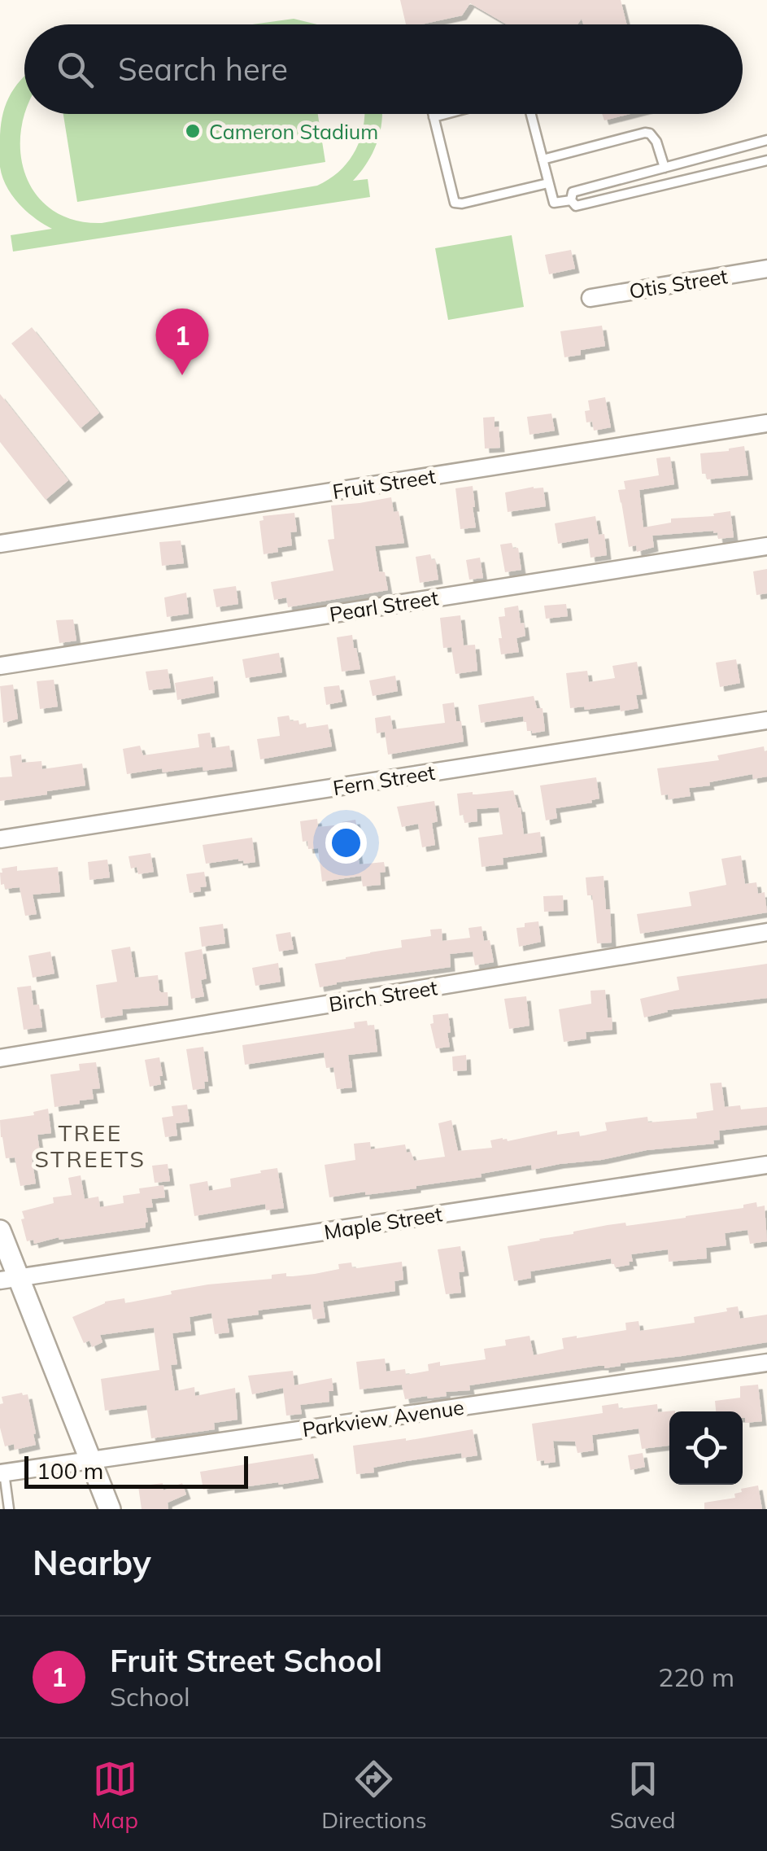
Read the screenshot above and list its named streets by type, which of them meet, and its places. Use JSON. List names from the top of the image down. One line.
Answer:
{"streets":{"street":["Otis Street","Fruit Street","Pearl Street","Fern Street","Birch Street","Maple Street","Parkview Avenue"]},"districts":["TREE STREETS"],"places":["Cameron Stadium"],"scale_bar":"100 m","page":{"search":"Search here","pins":"1","scale":"100 m","heading":"Nearby","list":[{"mark":"1","name":"Fruit Street School","note":"School","value":"220 m"}],"nav":["Map","Directions","Saved"]}}
